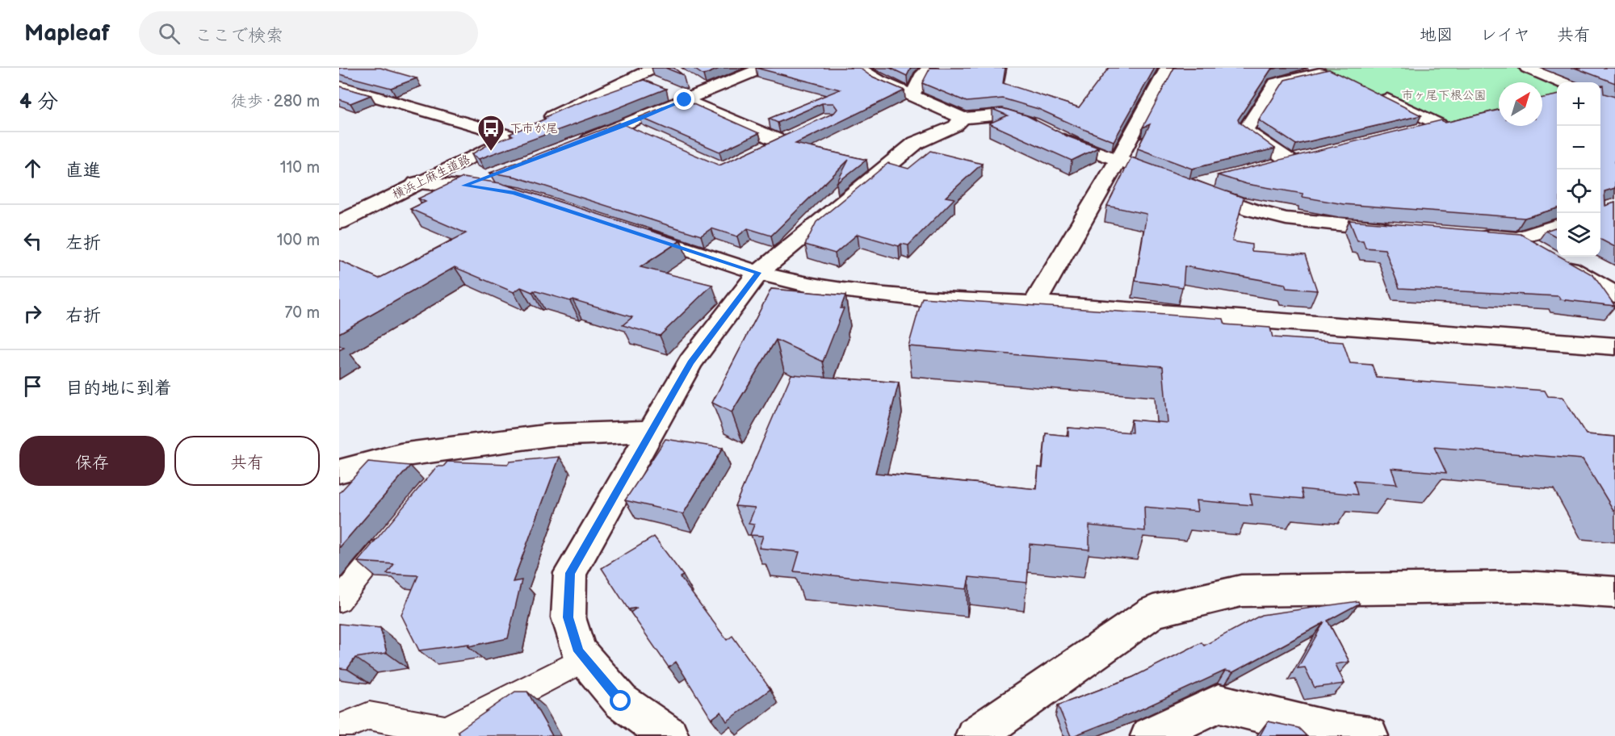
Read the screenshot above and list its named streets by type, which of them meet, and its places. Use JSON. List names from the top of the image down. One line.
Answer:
{"streets":{"street":["横浜上麻生道路"]},"parks":["市ヶ尾下根公園"],"places":{"bus stop":["下市が尾"]},"north":"top right","page":{"header":"Mapleaf","search":"ここで検索","nav":["地図","レイヤ","共有"],"heading":["4 分","徒歩 · 280 m"],"map_buttons":["+","−"],"list":[["直進","110 m"],["左折","100 m"],["右折","70 m"],"目的地に到着"],"buttons":["保存","共有"]}}
